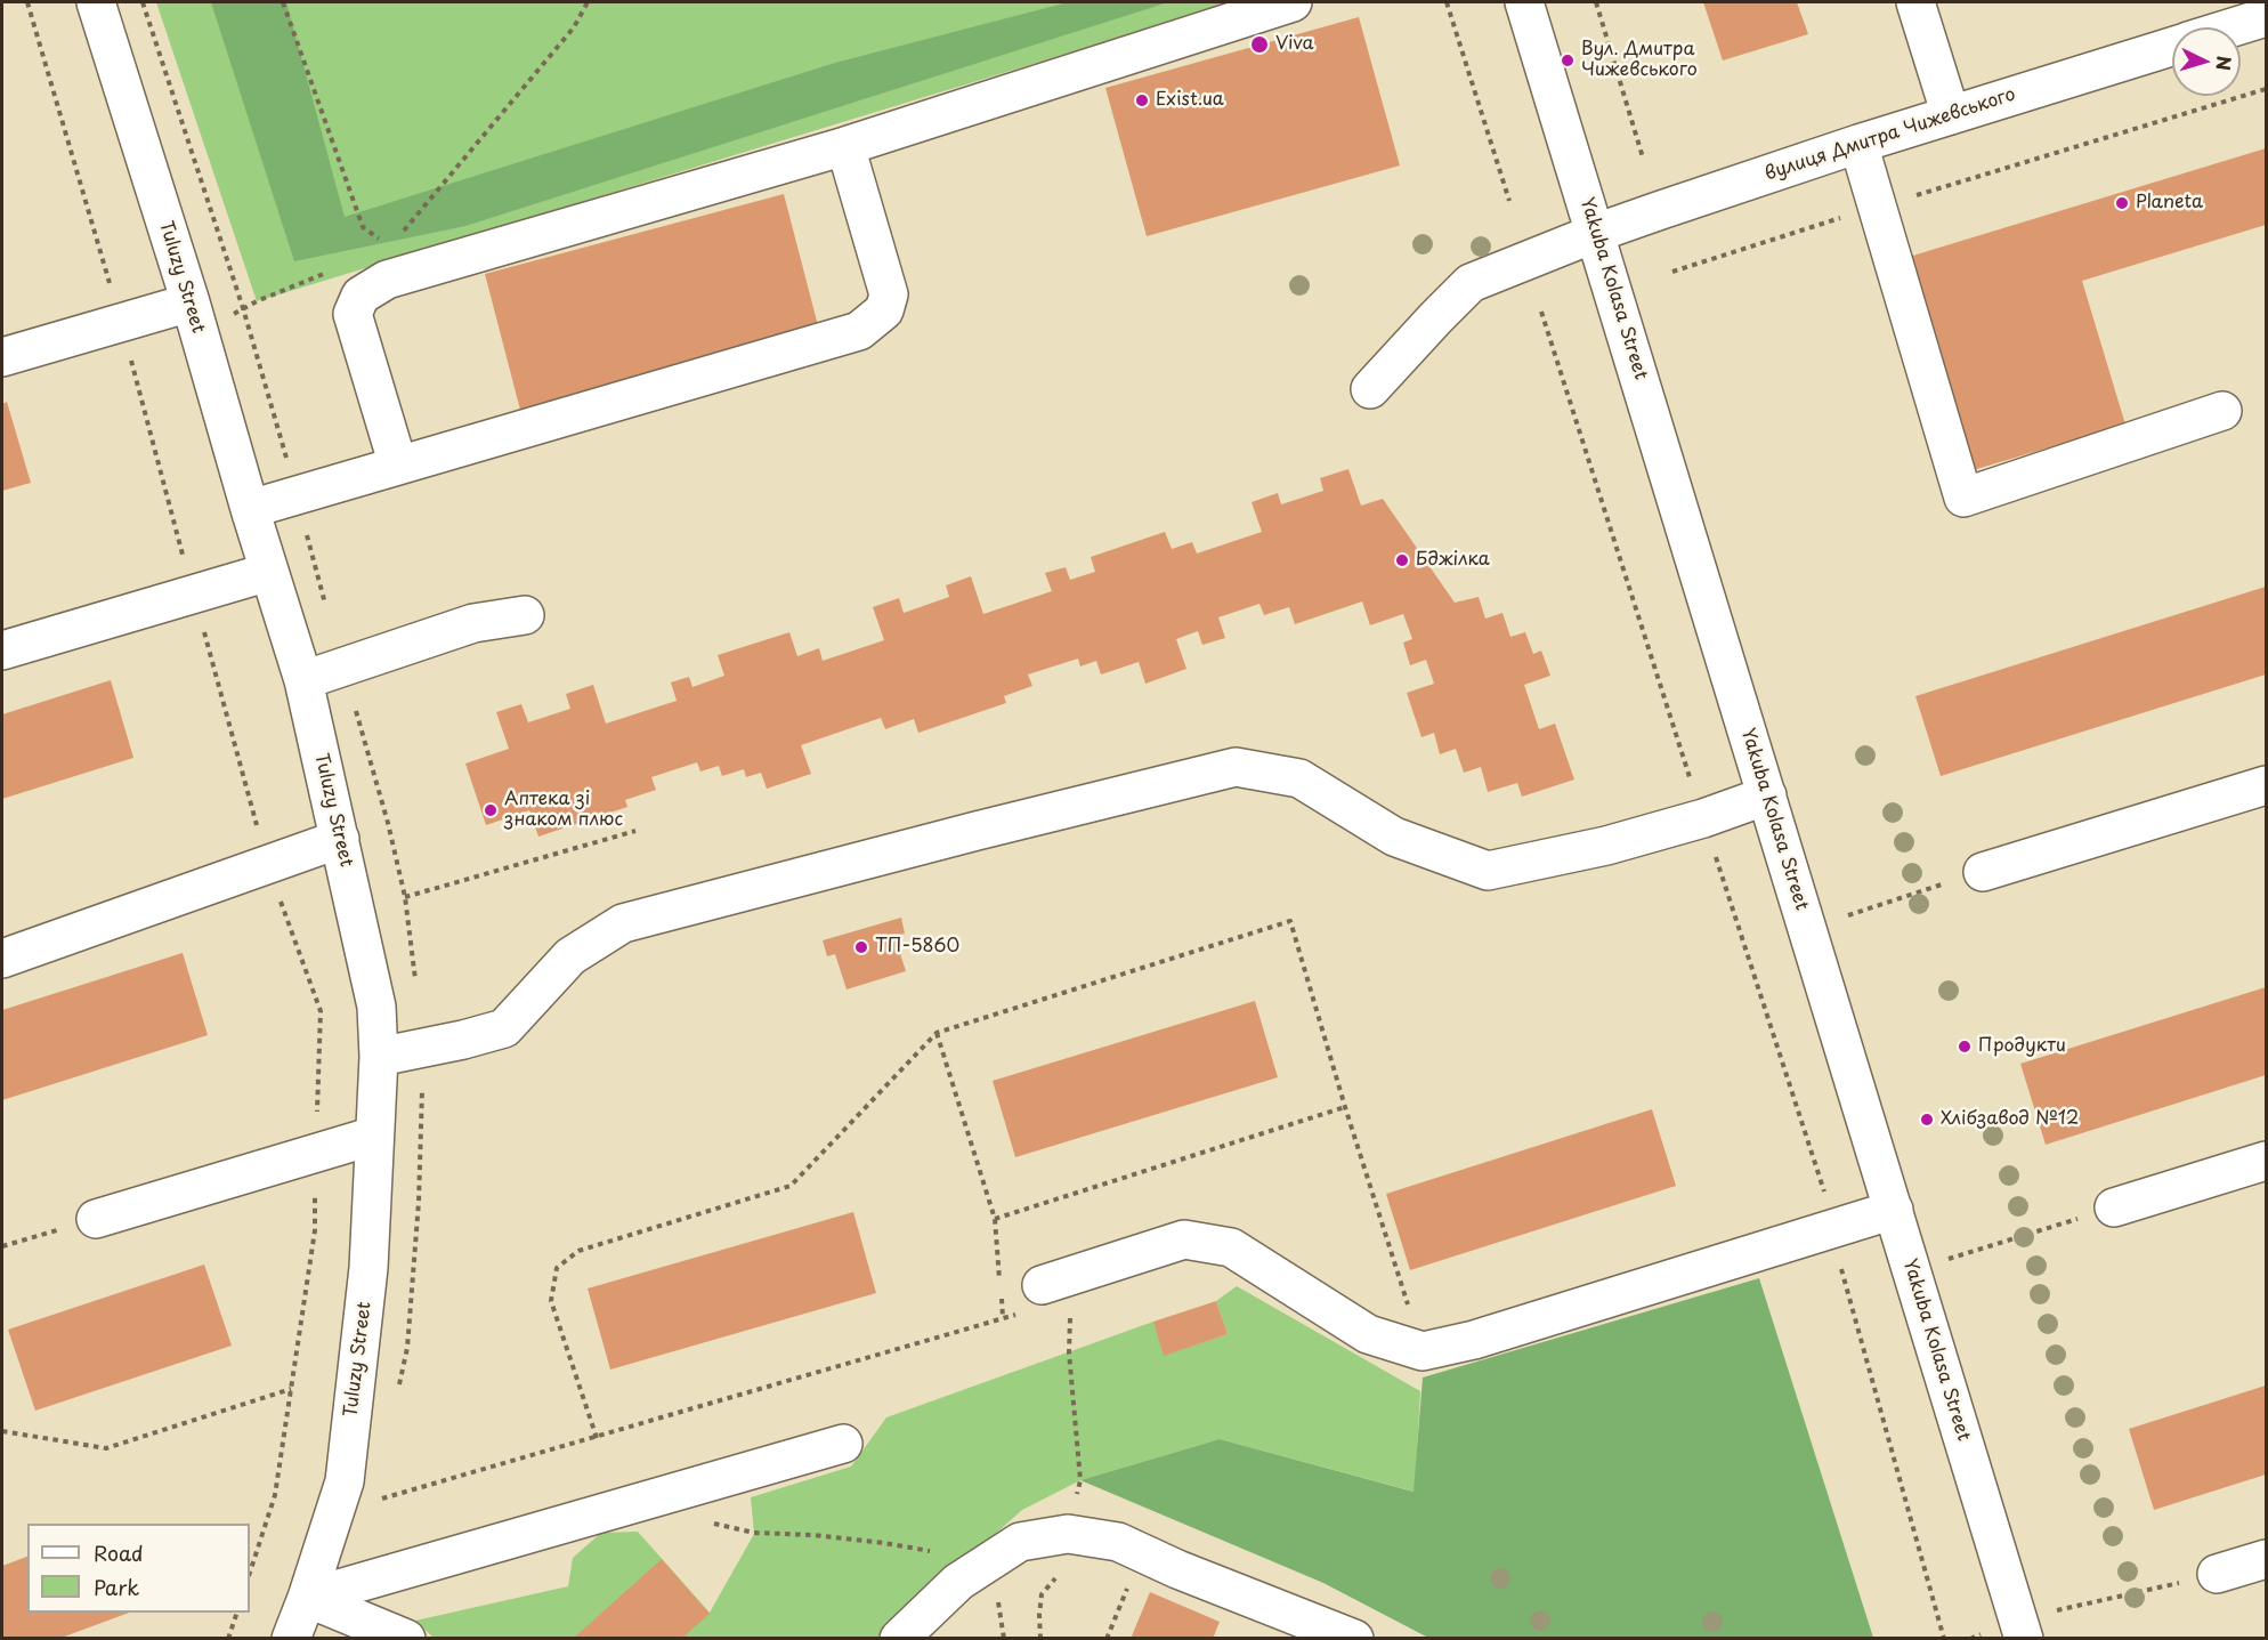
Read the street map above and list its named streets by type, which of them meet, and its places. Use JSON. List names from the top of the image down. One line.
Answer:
{"streets":{"street":["вулиця Дмитра Чижевського","Tuluzy Street","Yakuba Kolasa Street"]},"crossings":[["вулиця Дмитра Чижевського","Yakuba Kolasa Street"]],"places":["Viva","Вул. Дмитра Чижевського","Exist.ua","Planeta","Бджілка","Аптека зі знаком плюс","ТП-5860","Продукти","Хлібзавод №12"],"legend":["Road","Park"],"north":"right"}
